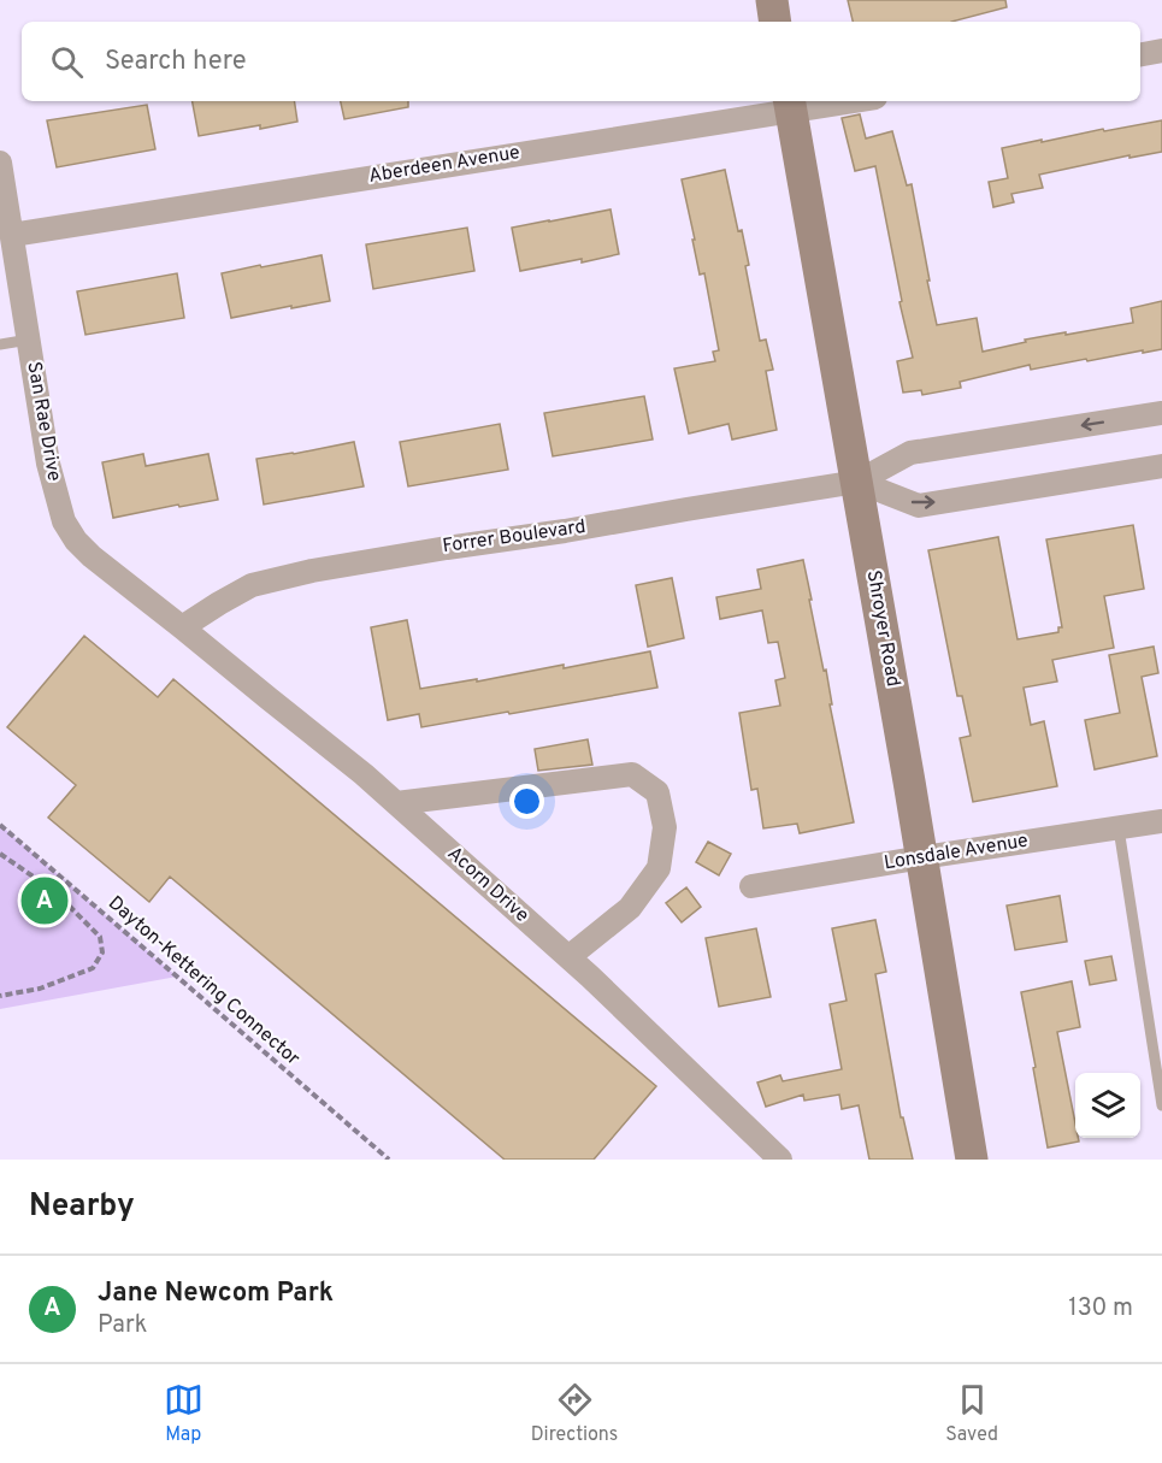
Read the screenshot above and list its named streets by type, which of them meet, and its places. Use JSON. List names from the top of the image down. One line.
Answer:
{"streets":{"main road":["Shroyer Road"],"street":["Aberdeen Avenue","San Rae Drive","Forrer Boulevard","Lonsdale Avenue","Acorn Drive"],"path":["Dayton-Kettering Connector"]},"crossings":[["Aberdeen Avenue","San Rae Drive"],["Aberdeen Avenue","Shroyer Road"],["San Rae Drive","Forrer Boulevard"],["San Rae Drive","Acorn Drive"],["Forrer Boulevard","Shroyer Road"],["Forrer Boulevard","Acorn Drive"],["Shroyer Road","Lonsdale Avenue"]],"page":{"search":"Search here","pins":"A","heading":"Nearby","list":[{"mark":"A","name":"Jane Newcom Park","note":"Park","value":"130 m"}],"nav":["Map","Directions","Saved"]}}
